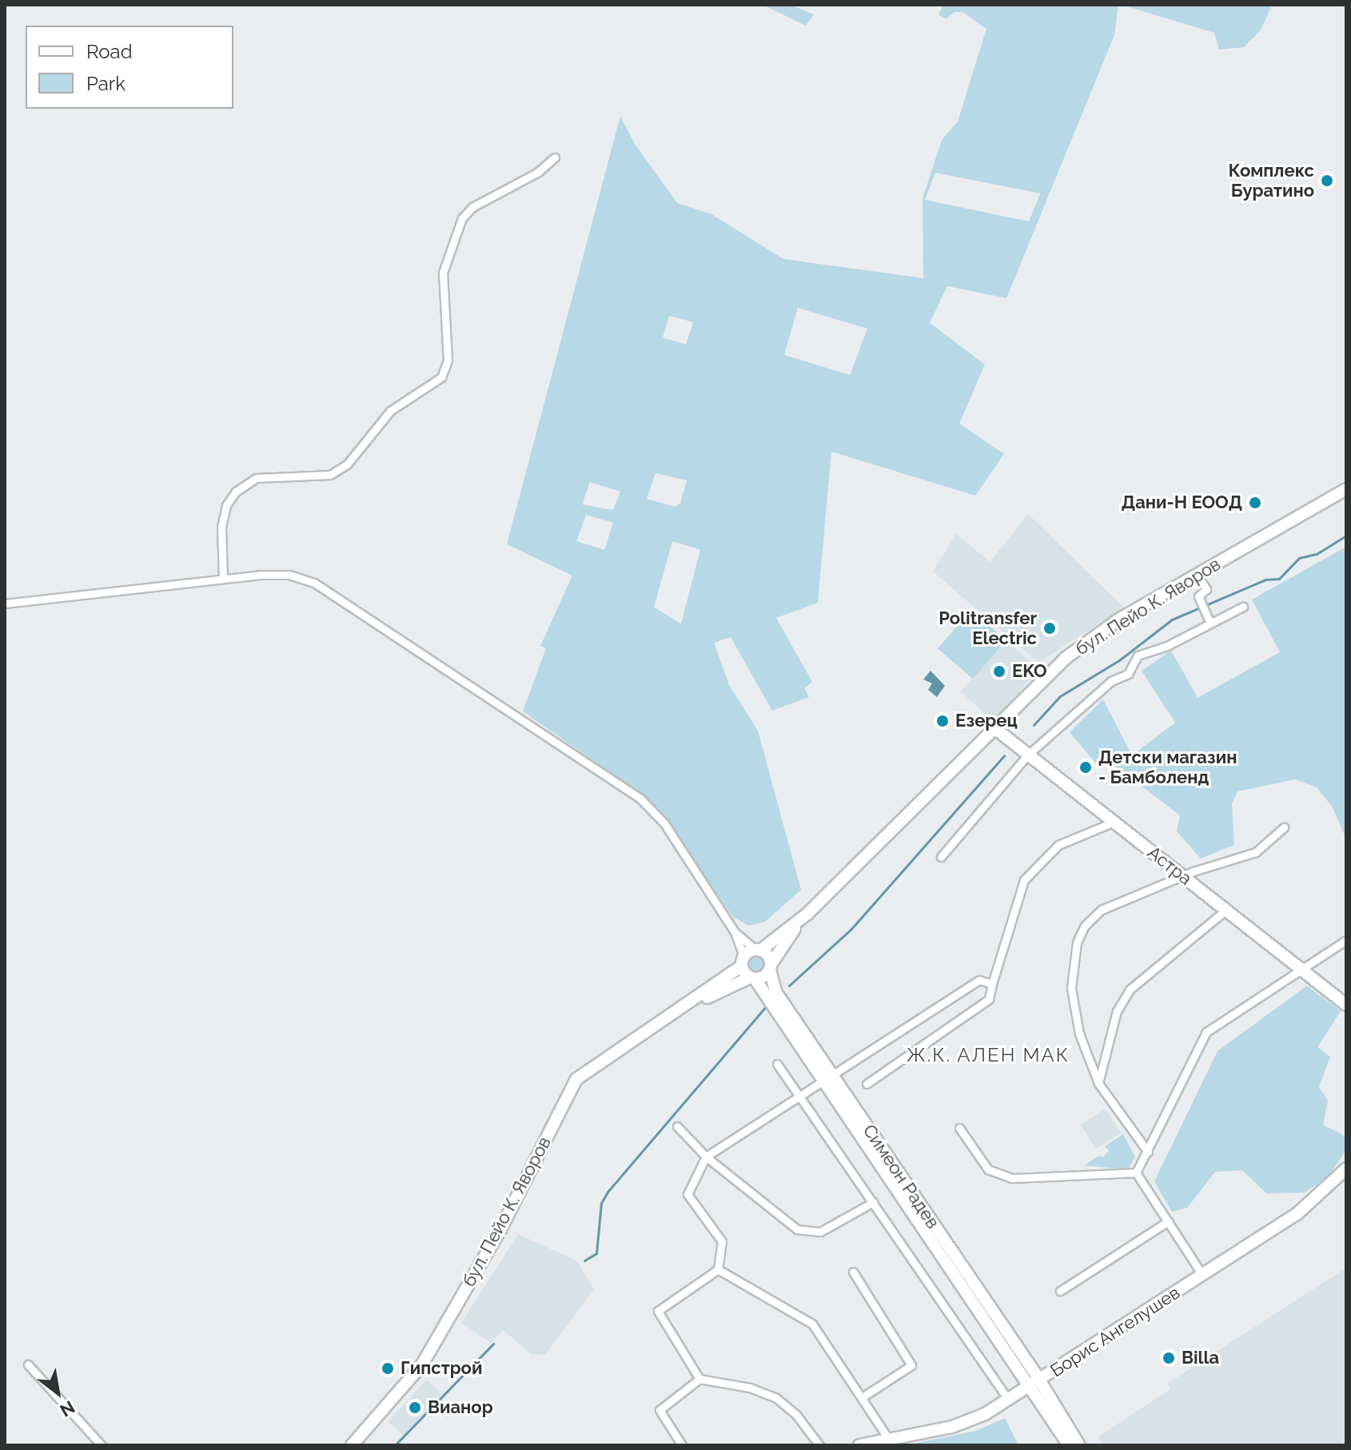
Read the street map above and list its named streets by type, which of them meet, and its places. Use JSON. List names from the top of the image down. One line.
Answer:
{"streets":{"street":["бул. Пейо К. Яворов","Астра","Симеон Радев","Борис Ангелушев"]},"crossings":[["бул. Пейо К. Яворов","Астра"],["бул. Пейо К. Яворов","Симеон Радев"],["Симеон Радев","Борис Ангелушев"]],"districts":["Ж.К. АЛЕН МАК"],"places":["Комплекс Буратино","Дани-Н ЕООД","Politransfer Electric","EKO","Езерец","Детски магазин - Бамболенд","Billa","Гипстрой","Вианор"],"legend":["Road","Park"],"north":"bottom right"}
